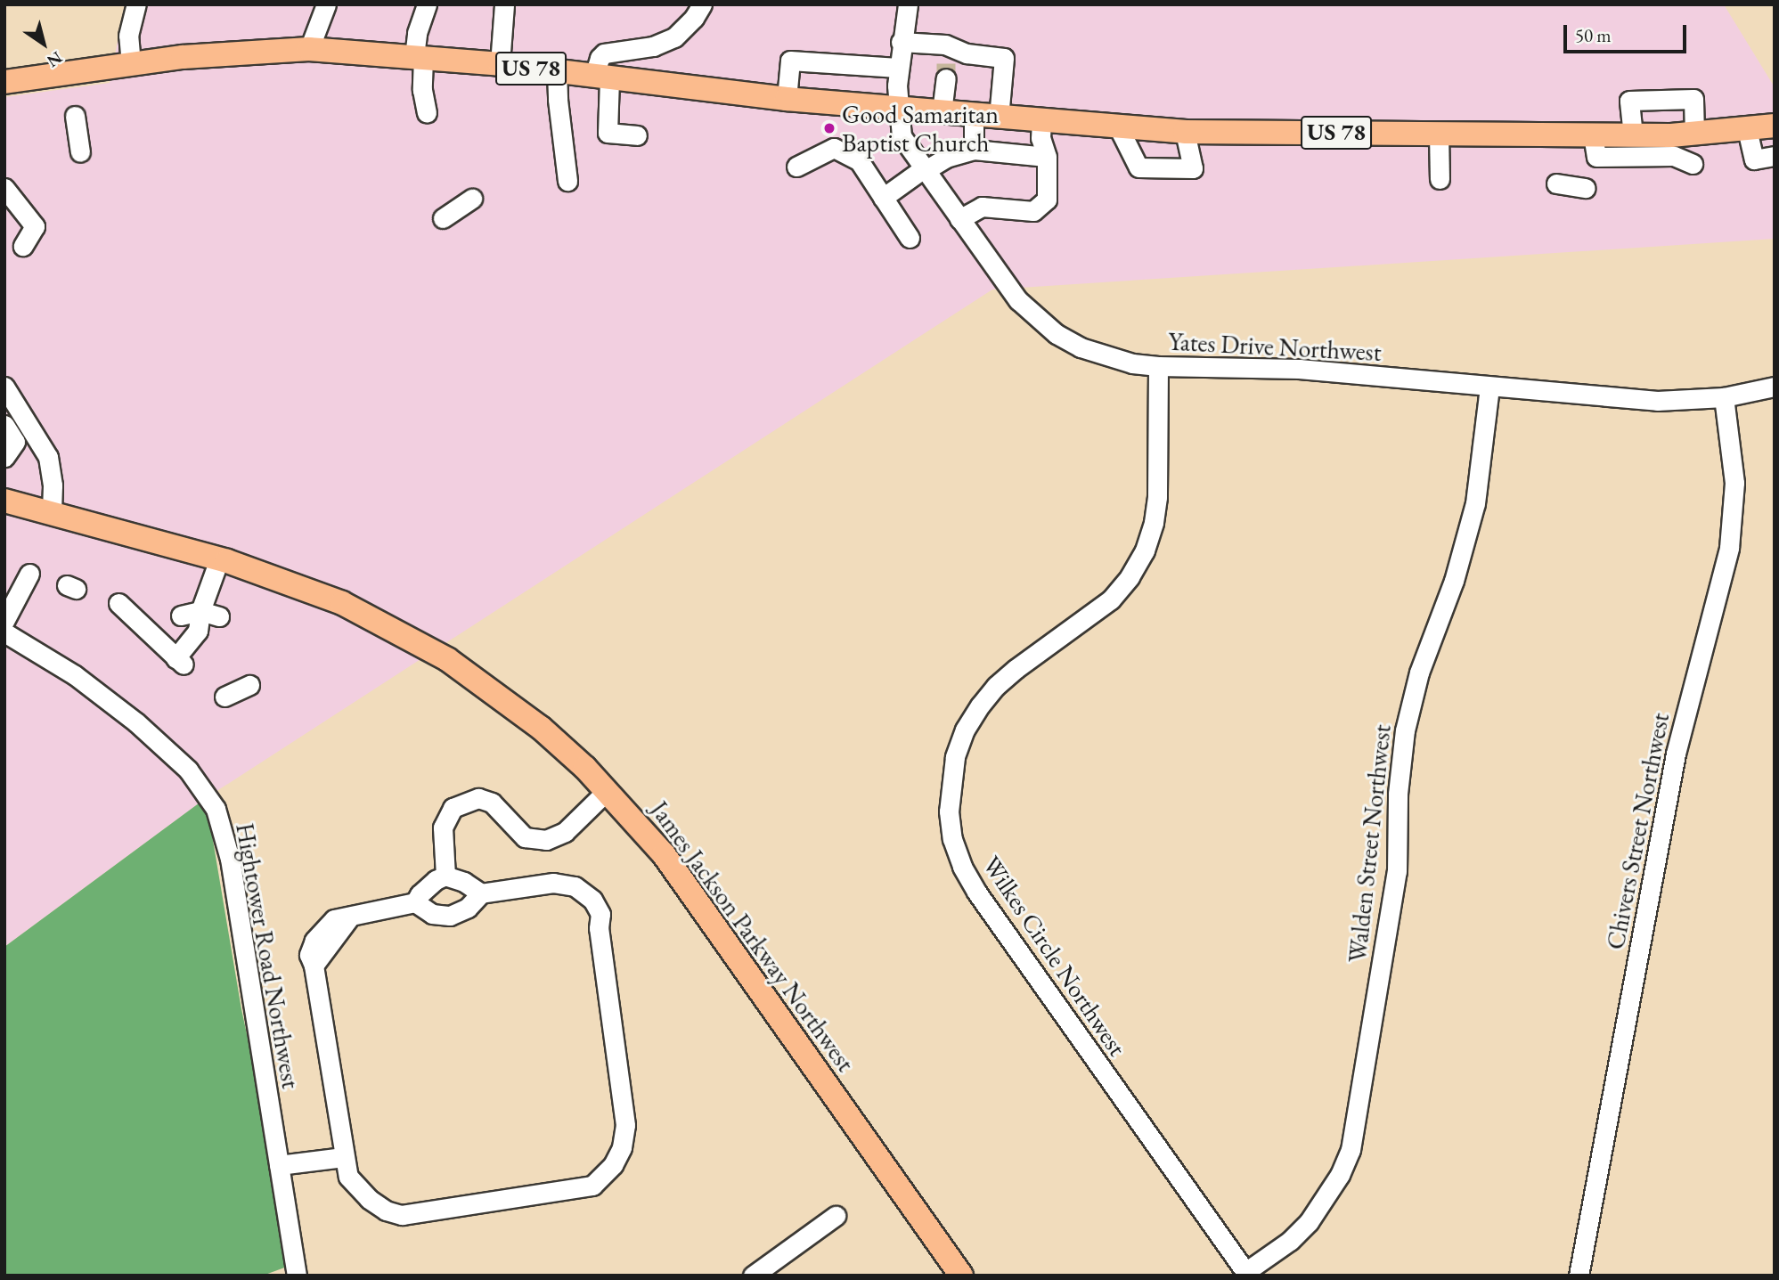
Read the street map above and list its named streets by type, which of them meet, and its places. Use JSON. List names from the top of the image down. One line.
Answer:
{"streets":{"main road":["US 78","James Jackson Parkway Northwest"],"street":["Yates Drive Northwest","Chivers Street Northwest","Walden Street Northwest","Hightower Road Northwest","Wilkes Circle Northwest"]},"crossings":[["US 78","Yates Drive Northwest"],["Yates Drive Northwest","Chivers Street Northwest"],["Yates Drive Northwest","Walden Street Northwest"],["Yates Drive Northwest","Wilkes Circle Northwest"],["Walden Street Northwest","Wilkes Circle Northwest"]],"places":["Good Samaritan Baptist Church"],"scale_bar":"50 m","north":"bottom right"}
